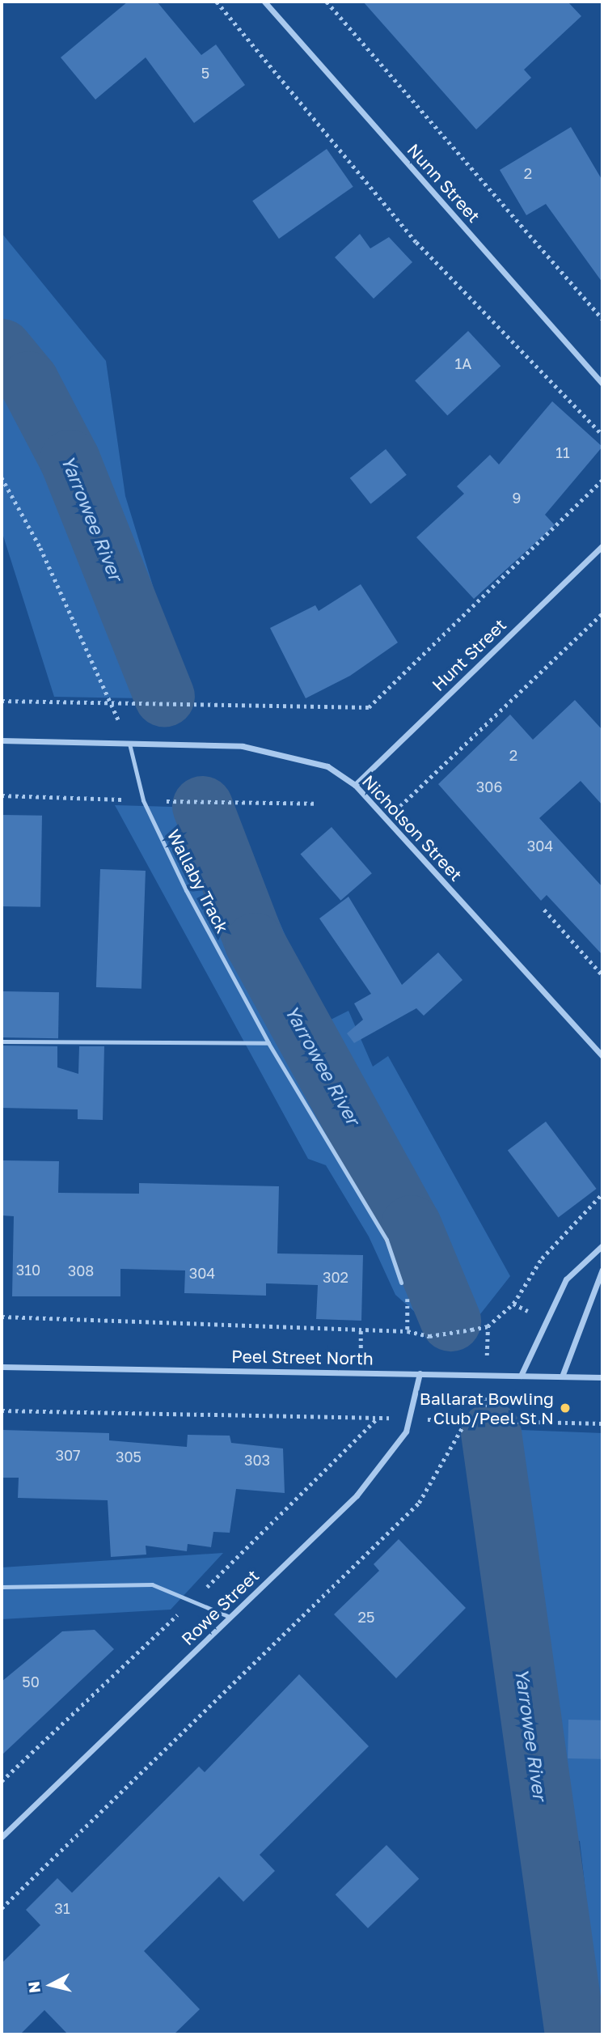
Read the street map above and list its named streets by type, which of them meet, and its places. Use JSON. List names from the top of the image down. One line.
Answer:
{"streets":{"street":["Nunn Street","Hunt Street","Nicholson Street","Peel Street North","Rowe Street"],"lane":["Wallaby Track"]},"crossings":[["Hunt Street","Nicholson Street"],["Nicholson Street","Wallaby Track"],["Peel Street North","Rowe Street"]],"water":["Yarrowee River"],"places":["Ballarat Bowling Club/Peel St N"],"house_numbers":["5","2","1A","11","9","2","306","304","310","308","304","302","307","305","303","25","50","31"],"north":"left"}
